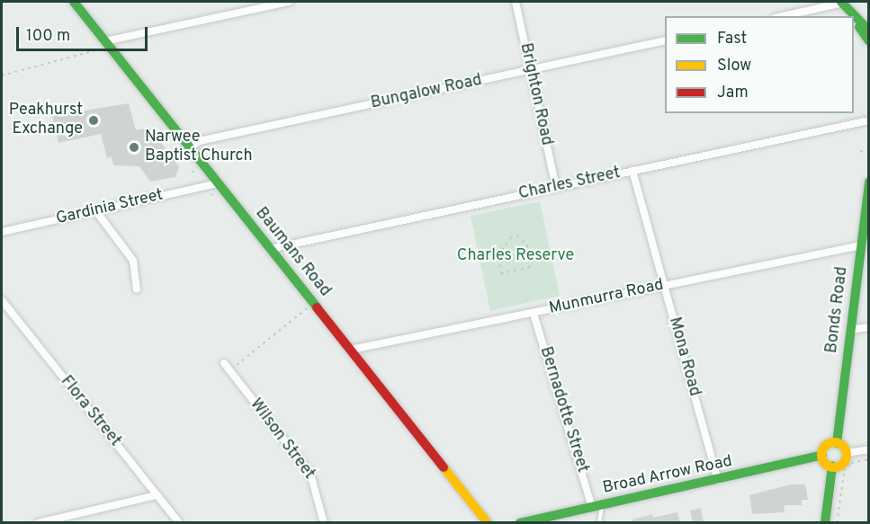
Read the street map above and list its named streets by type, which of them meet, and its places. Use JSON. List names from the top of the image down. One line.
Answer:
{"streets":{"street":["Bungalow Road","Brighton Road","Charles Street","Gardinia Street","Baumans Road","Munmurra Road","Bonds Road","Mona Road","Bernadotte Street","Flora Street","Wilson Street","Broad Arrow Road"]},"crossings":[["Bungalow Road","Brighton Road"],["Bungalow Road","Baumans Road"],["Brighton Road","Charles Street"],["Charles Street","Baumans Road"],["Charles Street","Mona Road"],["Gardinia Street","Baumans Road"],["Baumans Road","Munmurra Road"],["Munmurra Road","Bonds Road"],["Munmurra Road","Mona Road"],["Munmurra Road","Bernadotte Street"],["Bonds Road","Broad Arrow Road"],["Mona Road","Broad Arrow Road"],["Bernadotte Street","Broad Arrow Road"]],"parks":["Charles Reserve"],"places":["Peakhurst Exchange","Narwee Baptist Church"],"legend":["Fast","Slow","Jam"],"scale_bar":"100 m"}
